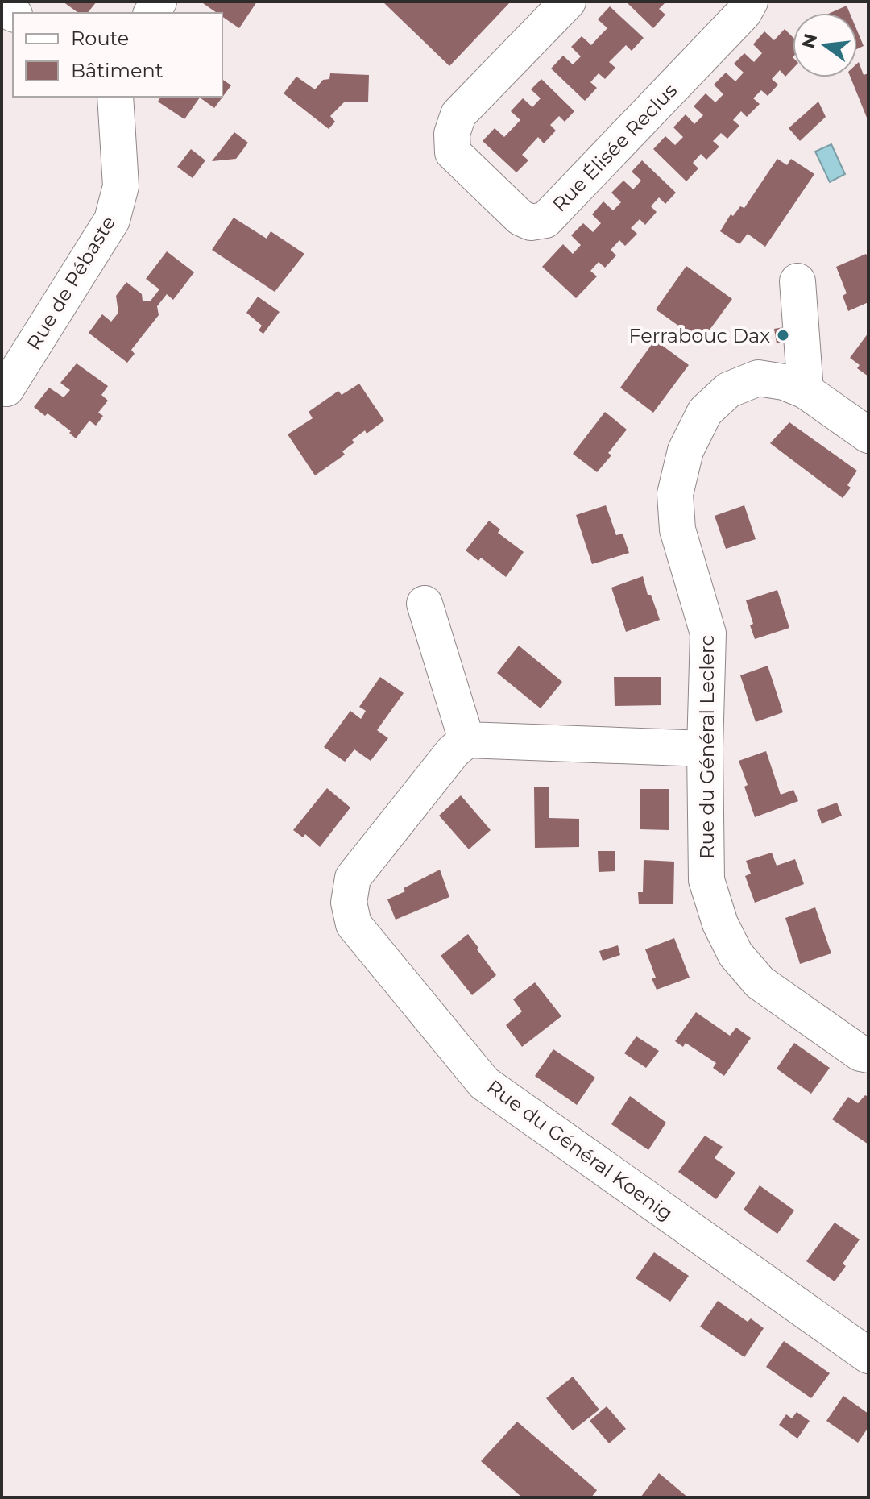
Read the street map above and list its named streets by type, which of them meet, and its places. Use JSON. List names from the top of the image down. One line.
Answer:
{"streets":{"street":["Rue Élisée Reclus","Rue de Pébaste","Rue du Général Leclerc","Rue du Général Koenig"]},"places":["Ferrabouc Dax"],"legend":["Route","Bâtiment"],"north":"left"}
